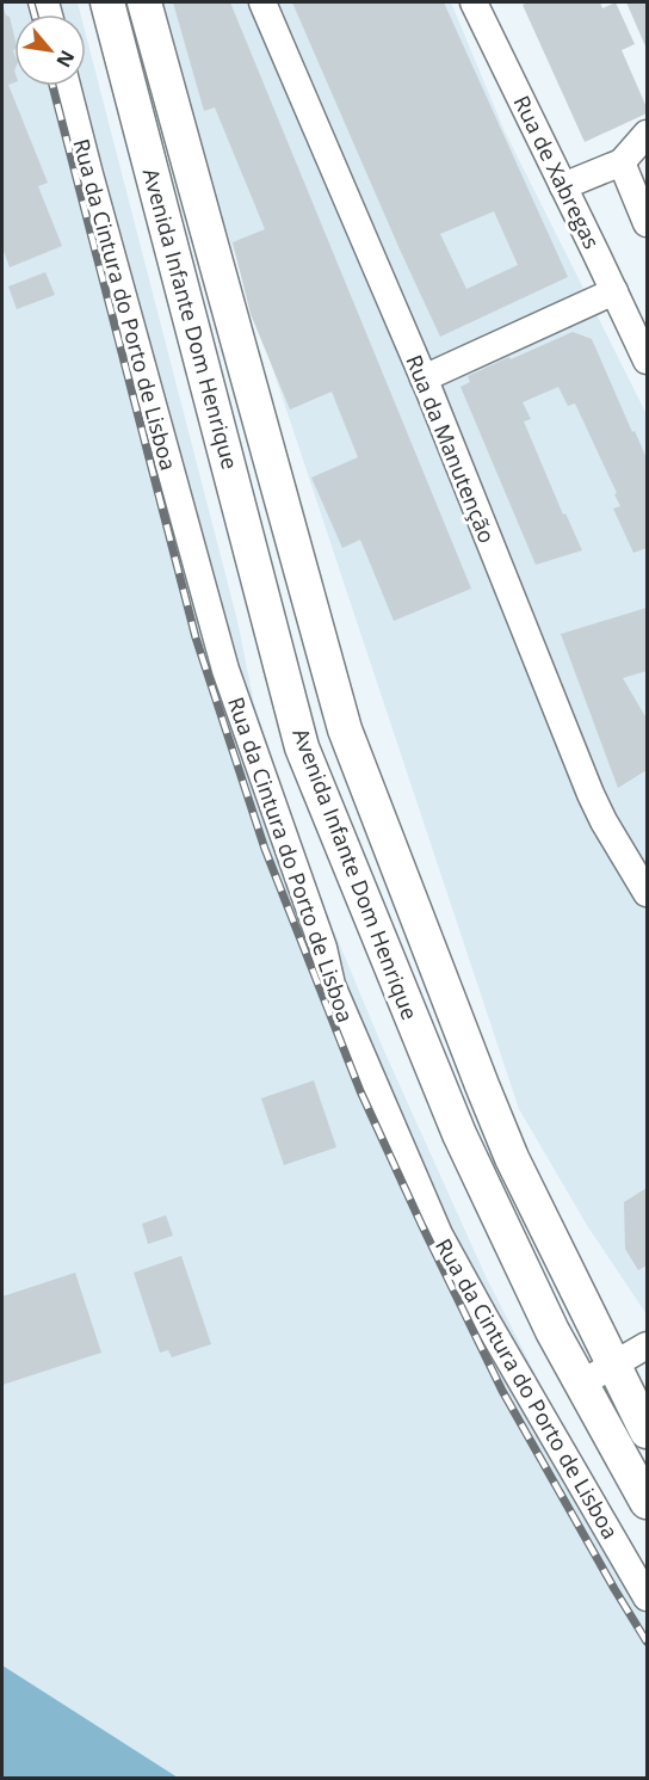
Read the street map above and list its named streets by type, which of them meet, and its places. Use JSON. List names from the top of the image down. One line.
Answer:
{"streets":{"main road":["Avenida Infante Dom Henrique"],"street":["Rua de Xabregas","Rua da Cintura do Porto de Lisboa","Rua da Manutenção"]},"north":"bottom right"}
